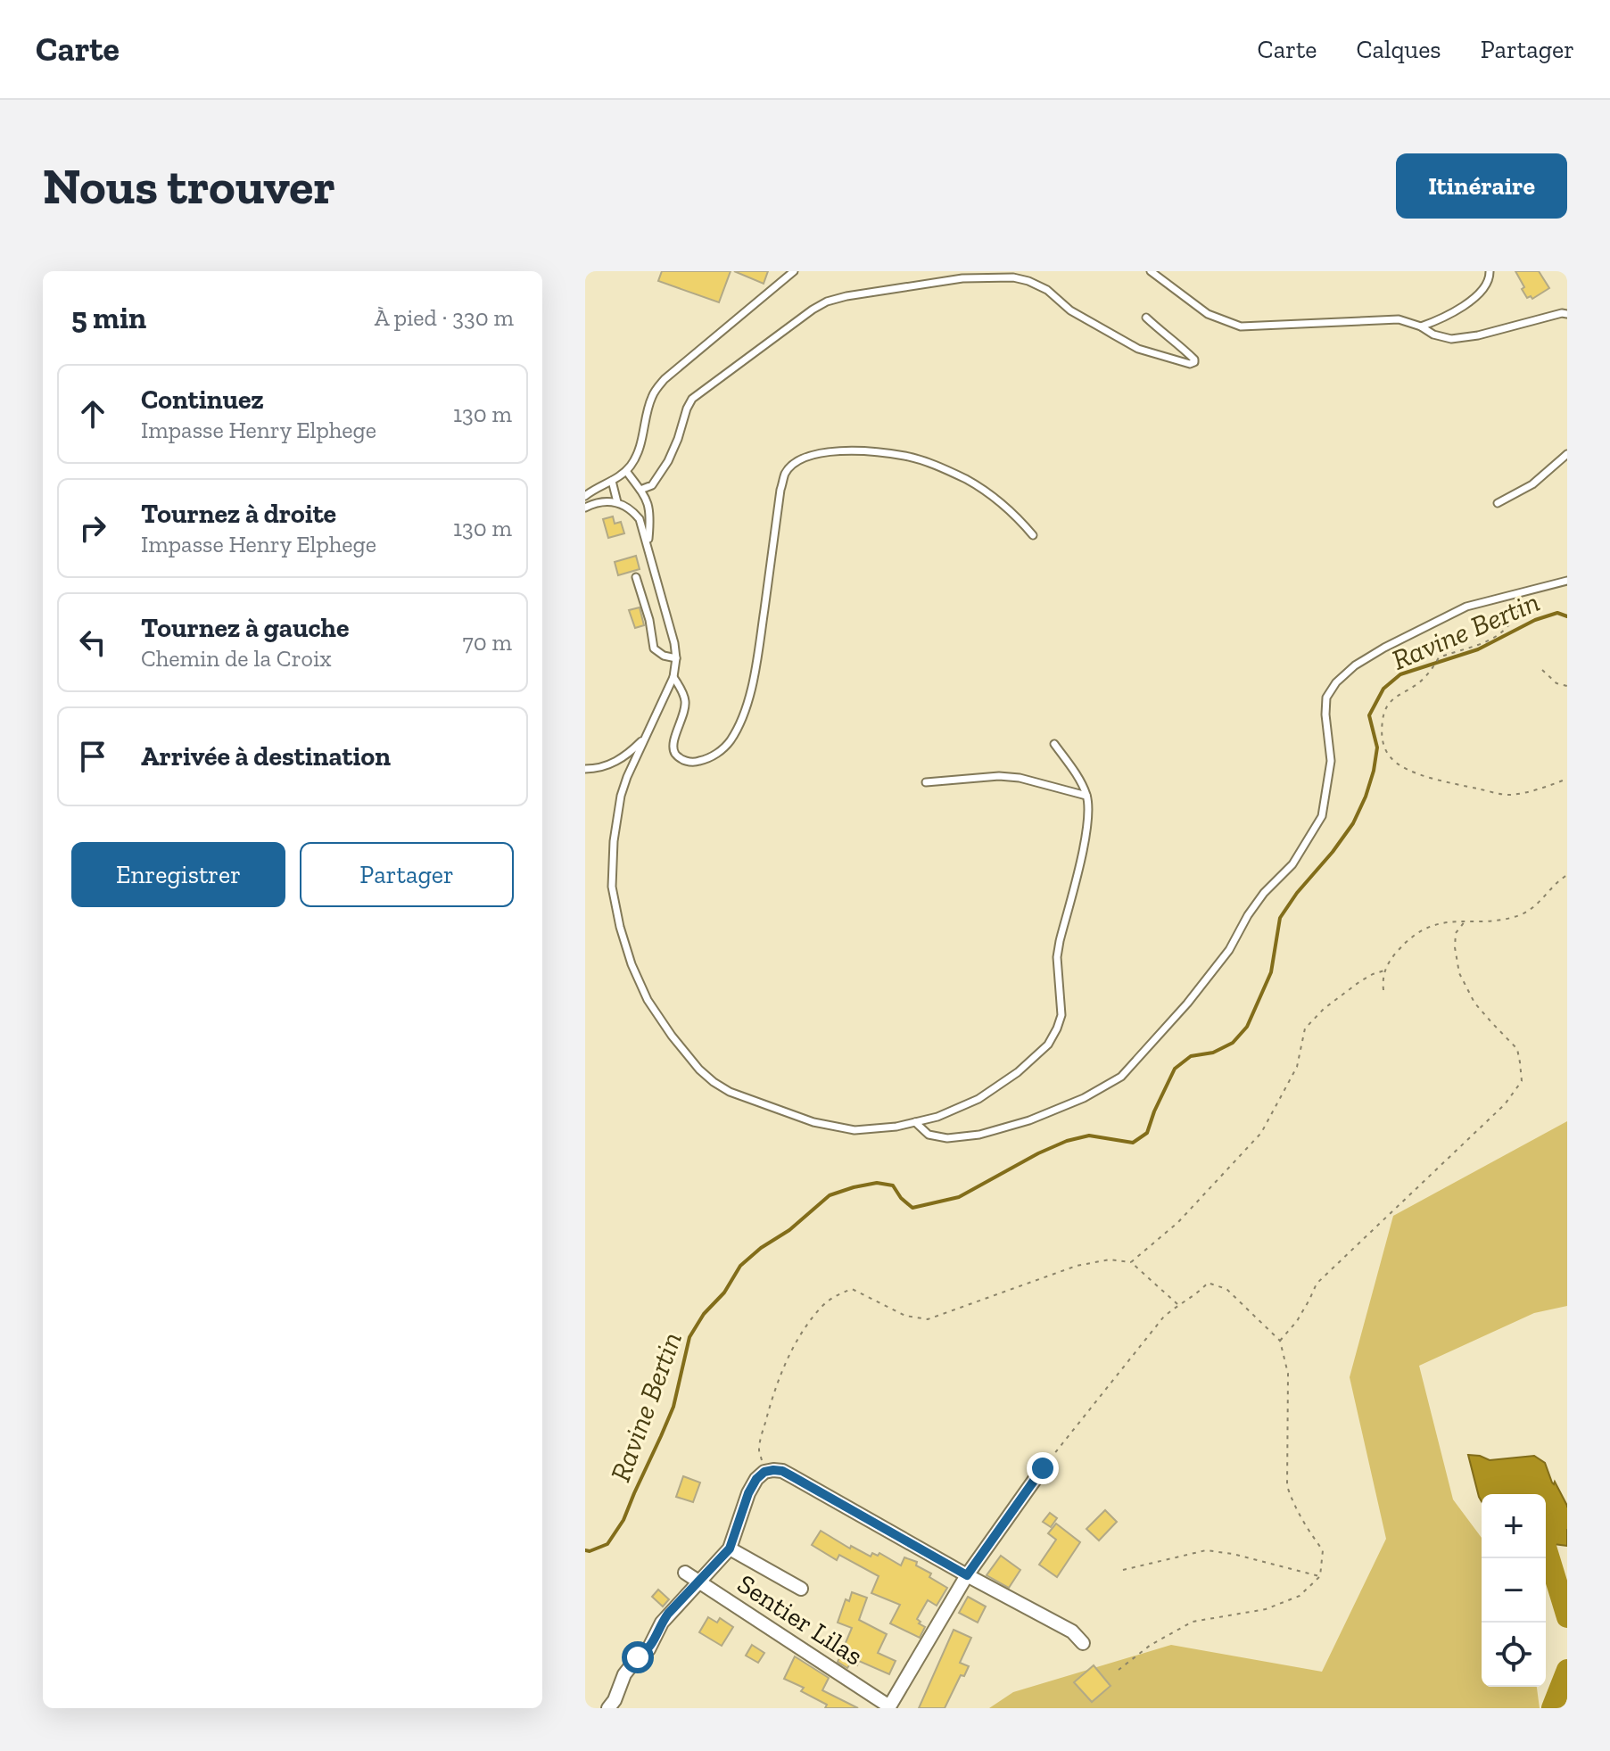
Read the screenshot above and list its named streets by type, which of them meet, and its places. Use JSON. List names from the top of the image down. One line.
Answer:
{"streets":{"street":["Sentier Lilas"]},"water":["Ravine Bertin"],"page":{"header":"Carte","nav":["Carte","Calques","Partager"],"buttons":["Itinéraire",["Enregistrer","Partager"]],"title":"Nous trouver","heading":["5 min","À pied · 330 m"],"list":[["Continuez","Impasse Henry Elphege","130 m"],["Tournez à droite","Impasse Henry Elphege","130 m"],["Tournez à gauche","Chemin de la Croix","70 m"],"Arrivée à destination"],"map_buttons":["+","−"]}}
